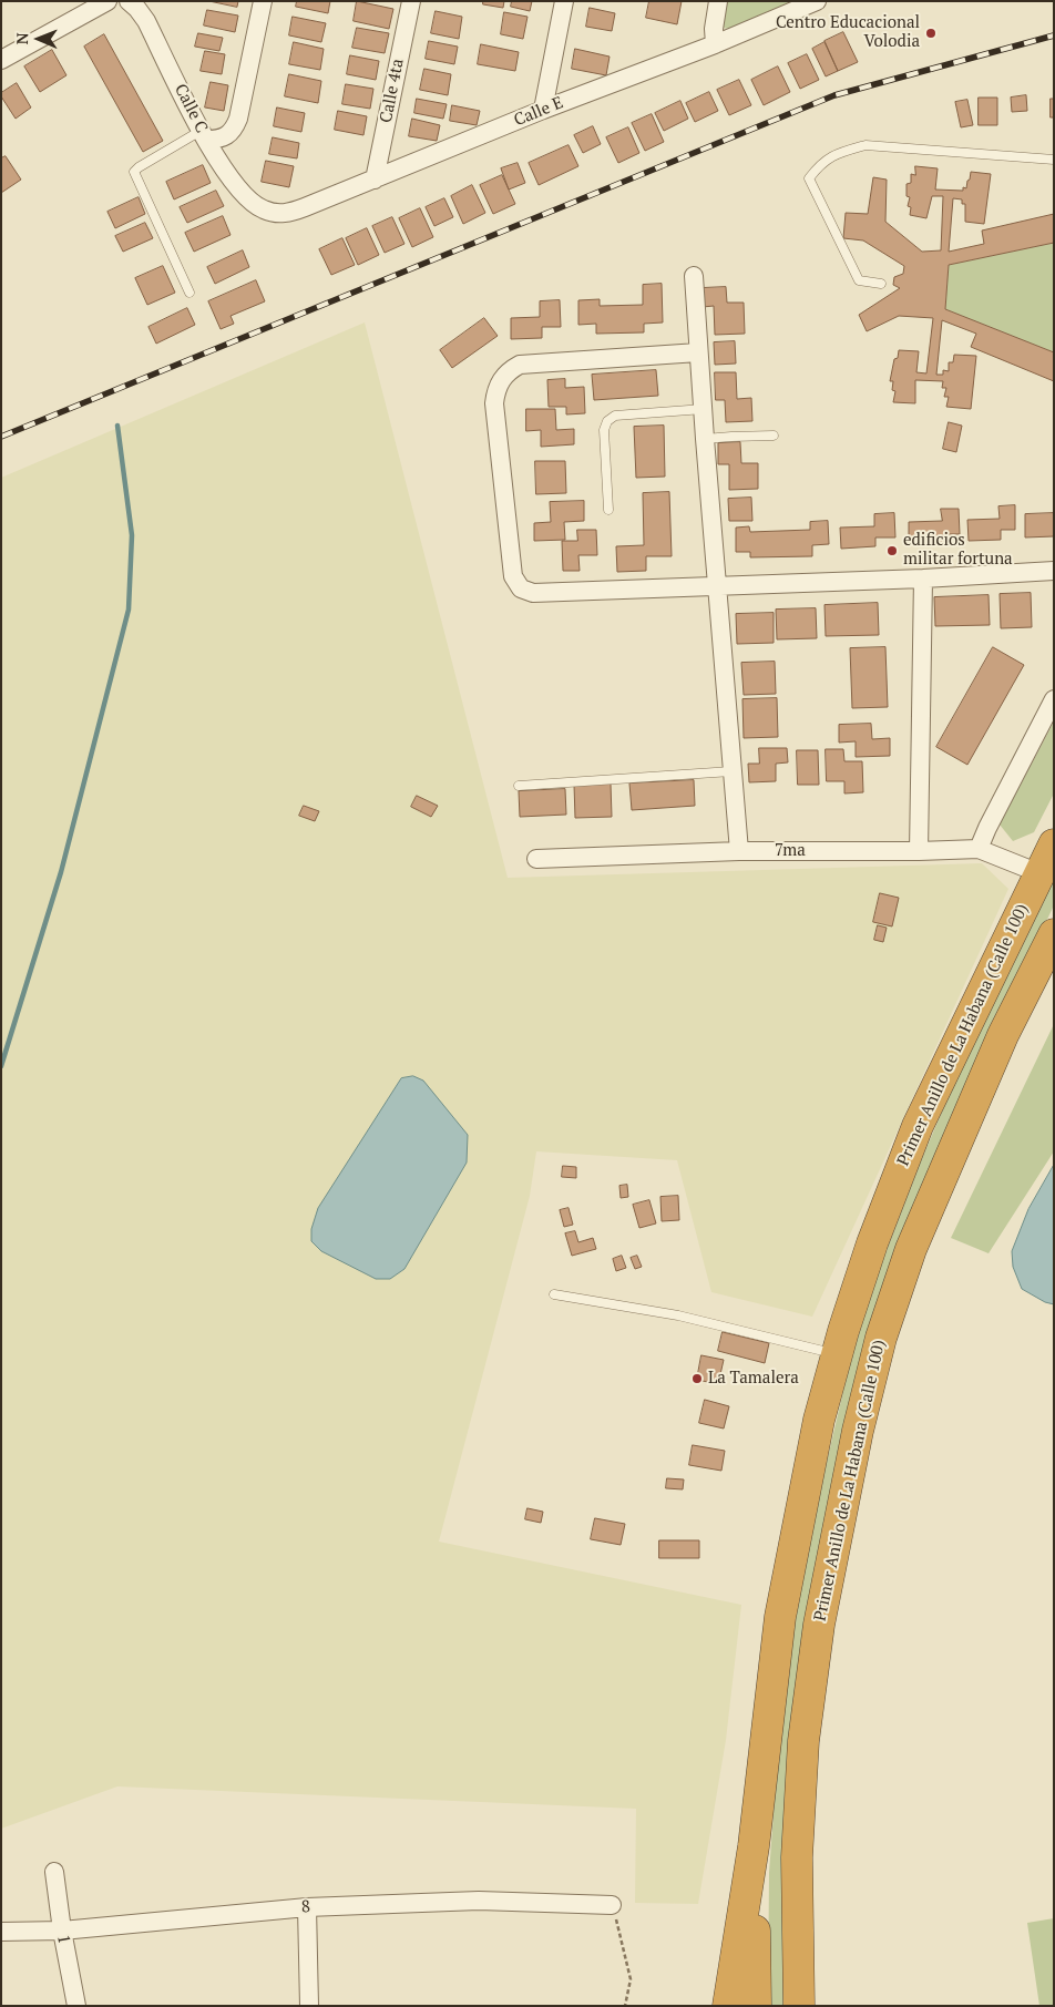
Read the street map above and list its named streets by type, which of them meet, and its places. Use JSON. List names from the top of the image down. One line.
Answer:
{"streets":{"highway":["Primer Anillo de La Habana (Calle 100)"],"street":["Calle 4ta","Calle C","Calle E","7ma","8","1"]},"crossings":[["Calle 4ta","Calle E"],["Calle C","Calle E"],["7ma","Primer Anillo de La Habana (Calle 100)"],["8","1"]],"places":["Centro Educacional Volodia","edificios militar fortuna","La Tamalera"],"north":"left"}
